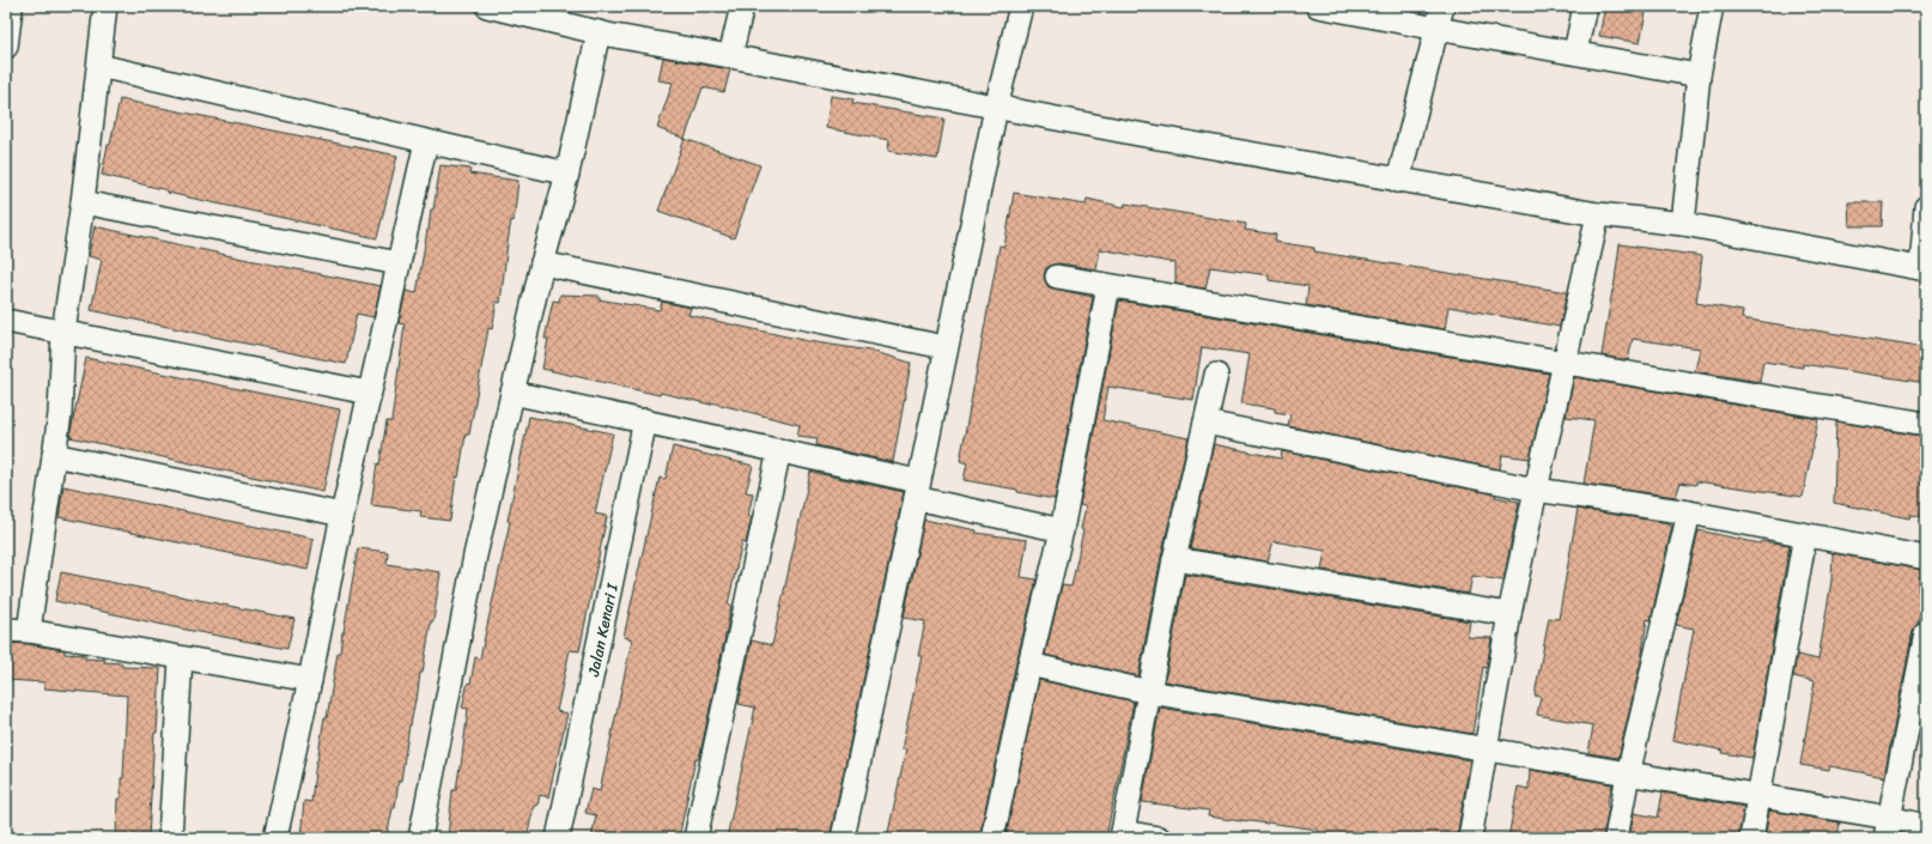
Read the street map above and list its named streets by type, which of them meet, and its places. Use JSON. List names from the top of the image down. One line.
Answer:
{"streets":{"street":["Jalan Kenari I"]}}
